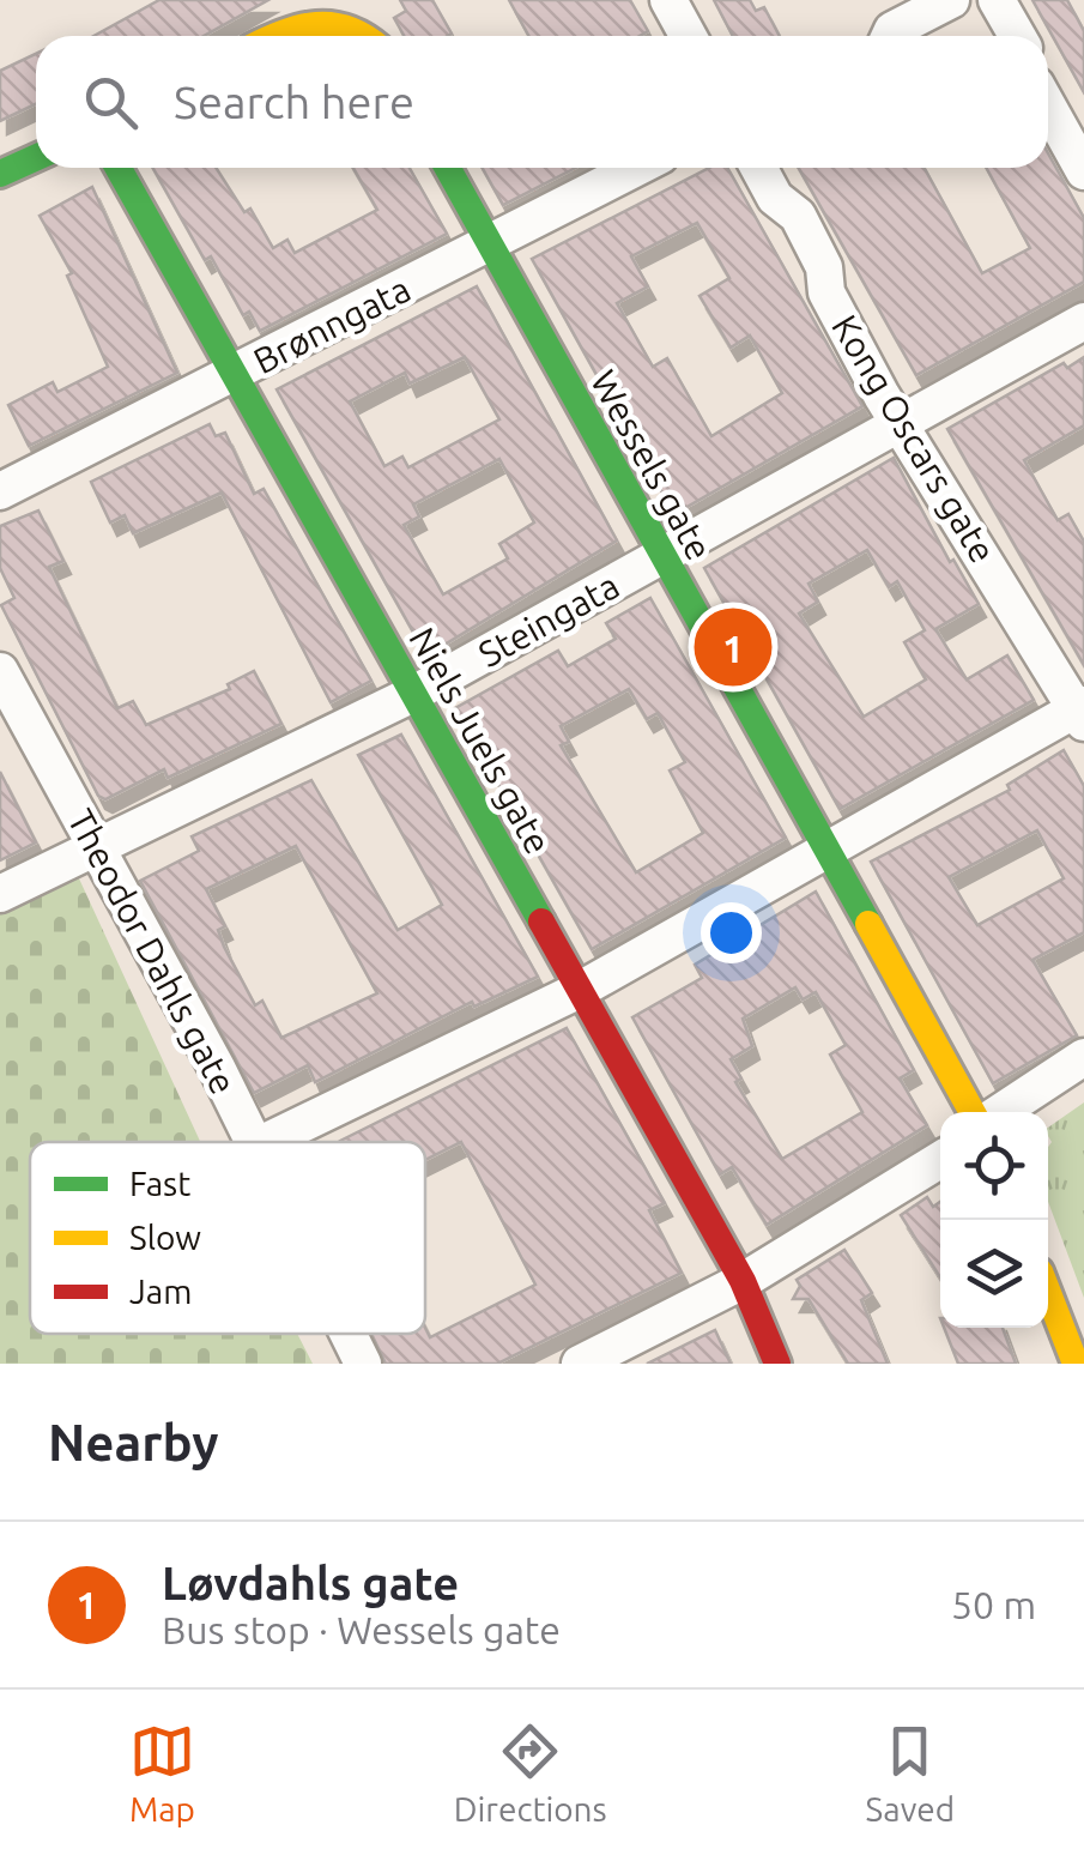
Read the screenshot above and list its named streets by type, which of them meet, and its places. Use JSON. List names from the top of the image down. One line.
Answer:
{"streets":{"main road":["Wessels gate","Niels Juels gate"],"street":["Brønngata","Kong Oscars gate","Steingata","Theodor Dahls gate"]},"crossings":[["Brønngata","Wessels gate"],["Brønngata","Niels Juels gate"],["Kong Oscars gate","Steingata"],["Wessels gate","Steingata"],["Steingata","Niels Juels gate"],["Steingata","Theodor Dahls gate"]],"legend":["Fast","Slow","Jam"],"page":{"search":"Search here","pins":"1","heading":"Nearby","list":[{"mark":"1","name":"Løvdahls gate","note":"Bus stop · Wessels gate","value":"50 m"}],"nav":["Map","Directions","Saved"]}}
